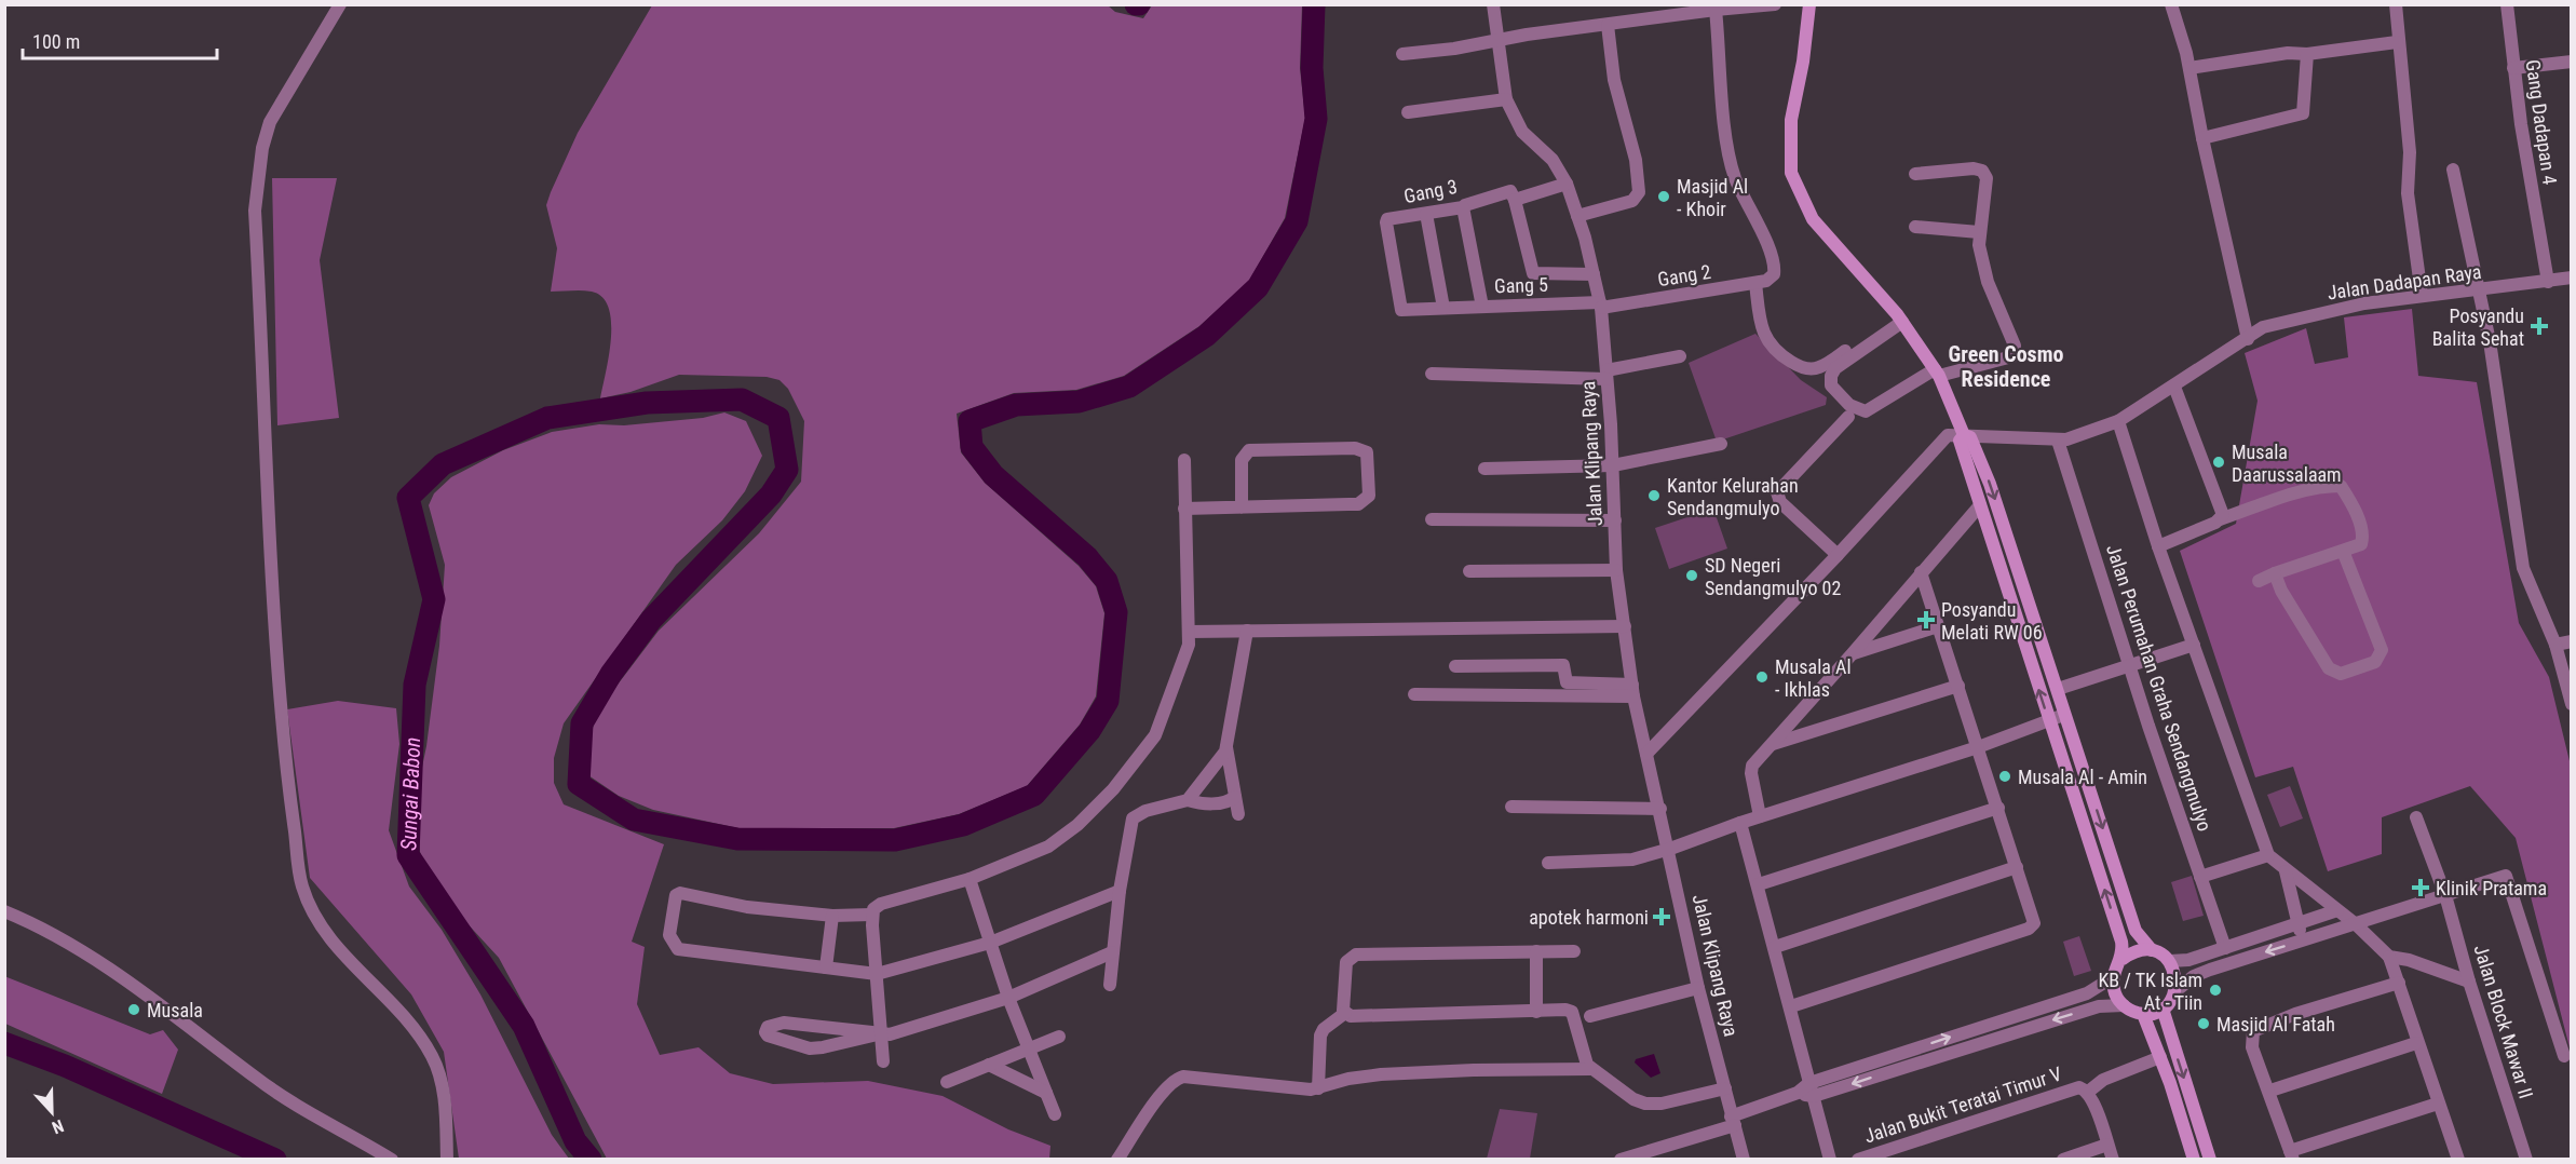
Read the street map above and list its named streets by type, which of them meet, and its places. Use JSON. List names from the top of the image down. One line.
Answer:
{"streets":{"street":["Gang Dadapan 4","Gang 3","Gang 2","Jalan Dadapan Raya","Gang 5","Jalan Klipang Raya","Jalan Perumahan Graha Sendangmulyo","Jalan Block Mawar II","Jalan Bukit Teratai Timur V"]},"crossings":[["Gang Dadapan 4","Jalan Dadapan Raya"],["Gang 3","Gang 5"],["Gang 3","Jalan Klipang Raya"],["Gang 2","Gang 5"],["Gang 2","Jalan Klipang Raya"],["Jalan Dadapan Raya","Jalan Perumahan Graha Sendangmulyo"],["Gang 5","Jalan Klipang Raya"]],"districts":["Green Cosmo Residence"],"water":["Sungai Babon"],"places":{"other":["Masjid Al - Khoir","Musala Daarussalaam","Kantor Kelurahan Sendangmulyo","SD Negeri Sendangmulyo 02","Musala Al - Ikhlas","Musala Al - Amin","KB / TK Islam At - Tiin","Musala","Masjid Al Fatah"],"health":["Posyandu Balita Sehat","Posyandu Melati RW 06","Klinik Pratama","apotek harmoni"]},"scale_bar":"100 m","north":"bottom"}
